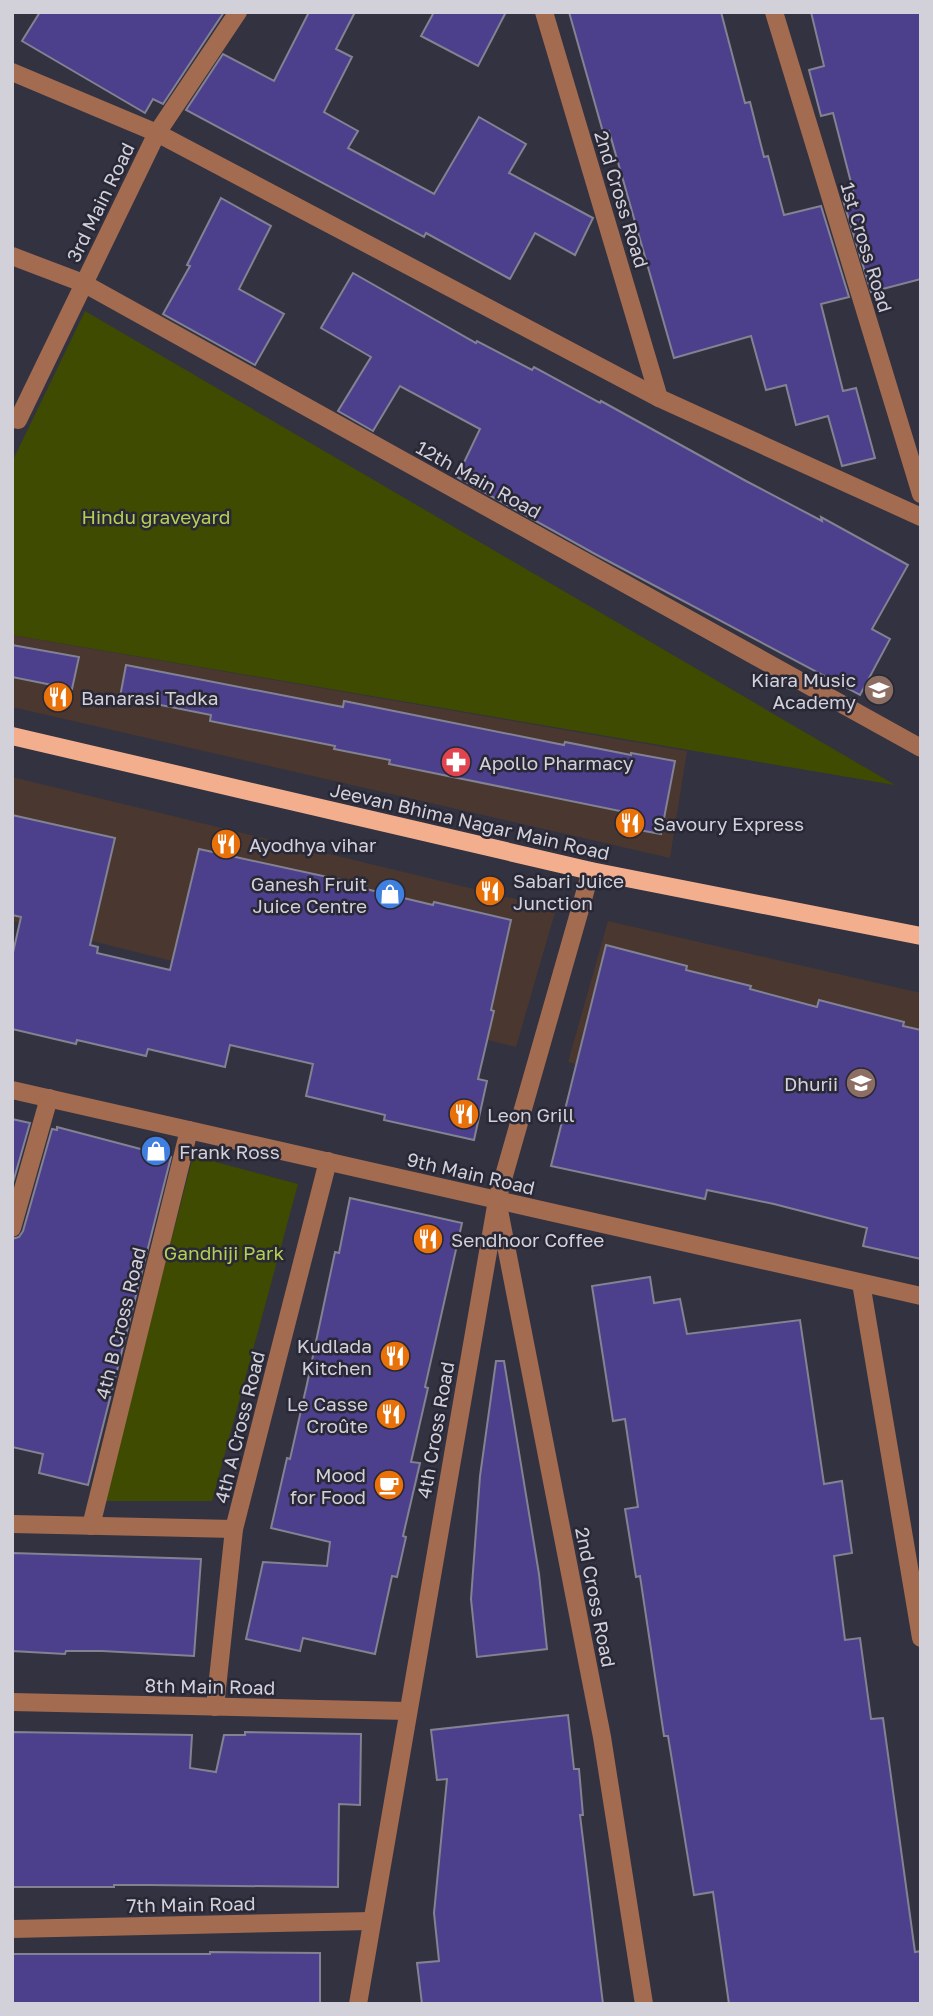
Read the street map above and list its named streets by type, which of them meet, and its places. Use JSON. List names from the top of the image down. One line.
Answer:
{"streets":{"main road":["Jeevan Bhima Nagar Main Road"],"street":["2nd Cross Road","3rd Main Road","1st Cross Road","12th Main Road","9th Main Road","4th B Cross Road","4th A Cross Road","4th Cross Road","8th Main Road","7th Main Road"]},"crossings":[["2nd Cross Road","9th Main Road"],["2nd Cross Road","4th Cross Road"],["3rd Main Road","12th Main Road"],["Jeevan Bhima Nagar Main Road","4th Cross Road"],["9th Main Road","4th B Cross Road"],["9th Main Road","4th A Cross Road"],["9th Main Road","4th Cross Road"],["4th A Cross Road","8th Main Road"],["4th Cross Road","8th Main Road"],["4th Cross Road","7th Main Road"]],"parks":["Hindu graveyard","Gandhiji Park"],"places":{"school or university":["Kiara Music Academy","Dhurii"],"restaurant":["Banarasi Tadka","Savoury Express","Ayodhya vihar","Sabari Juice Junction","Leon Grill","Sendhoor Coffee","Kudlada Kitchen","Le Casse Croûte"],"pharmacy":["Apollo Pharmacy"],"shop":["Ganesh Fruit Juice Centre","Frank Ross"],"cafe":["Mood for Food"]}}
